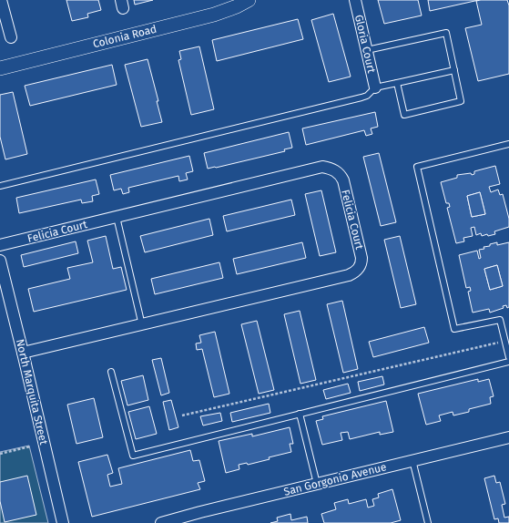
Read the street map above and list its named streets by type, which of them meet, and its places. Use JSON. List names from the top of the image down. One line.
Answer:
{"streets":{"street":["Colonia Road","Gloria Court","Felicia Court","North Marquita Street","San Gorgonio Avenue"]},"crossings":[["Felicia Court","North Marquita Street"]]}
